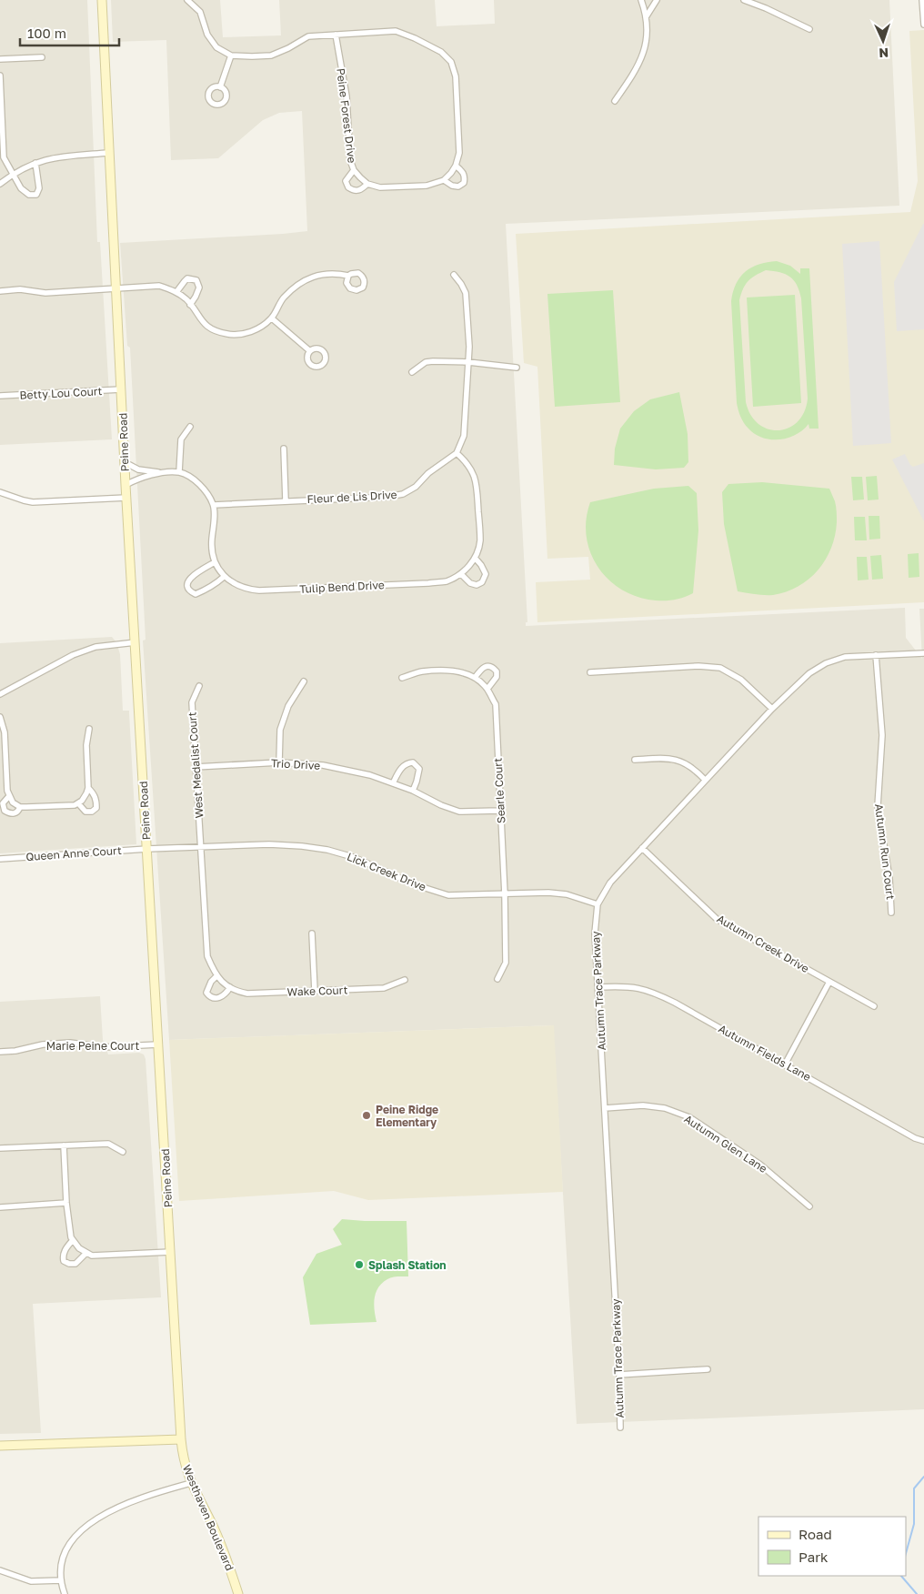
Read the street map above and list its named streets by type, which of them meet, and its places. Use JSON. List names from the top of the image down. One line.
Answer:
{"streets":{"street":["Peine Forest Drive","Betty Lou Court","Peine Road","Fleur de Lis Drive","Tulip Bend Drive","Trio Drive","West Medalist Court","Searle Court","Autumn Run Court","Queen Anne Court","Lick Creek Drive","Autumn Creek Drive","Wake Court","Autumn Trace Parkway","Marie Peine Court","Autumn Fields Lane","Autumn Glen Lane","Westhaven Boulevard"]},"crossings":[["Betty Lou Court","Peine Road"],["Peine Road","Queen Anne Court"],["Peine Road","Lick Creek Drive"],["Peine Road","Marie Peine Court"],["Peine Road","Westhaven Boulevard"],["Fleur de Lis Drive","Tulip Bend Drive"],["Trio Drive","West Medalist Court"],["Trio Drive","Searle Court"],["West Medalist Court","Lick Creek Drive"],["West Medalist Court","Wake Court"],["Searle Court","Lick Creek Drive"],["Autumn Run Court","Autumn Trace Parkway"],["Queen Anne Court","Lick Creek Drive"],["Lick Creek Drive","Wake Court"],["Lick Creek Drive","Autumn Trace Parkway"],["Autumn Creek Drive","Autumn Trace Parkway"],["Autumn Trace Parkway","Autumn Fields Lane"],["Autumn Trace Parkway","Autumn Glen Lane"]],"places":["Peine Ridge Elementary","Splash Station"],"legend":["Road","Park"],"scale_bar":"100 m","north":"bottom"}
